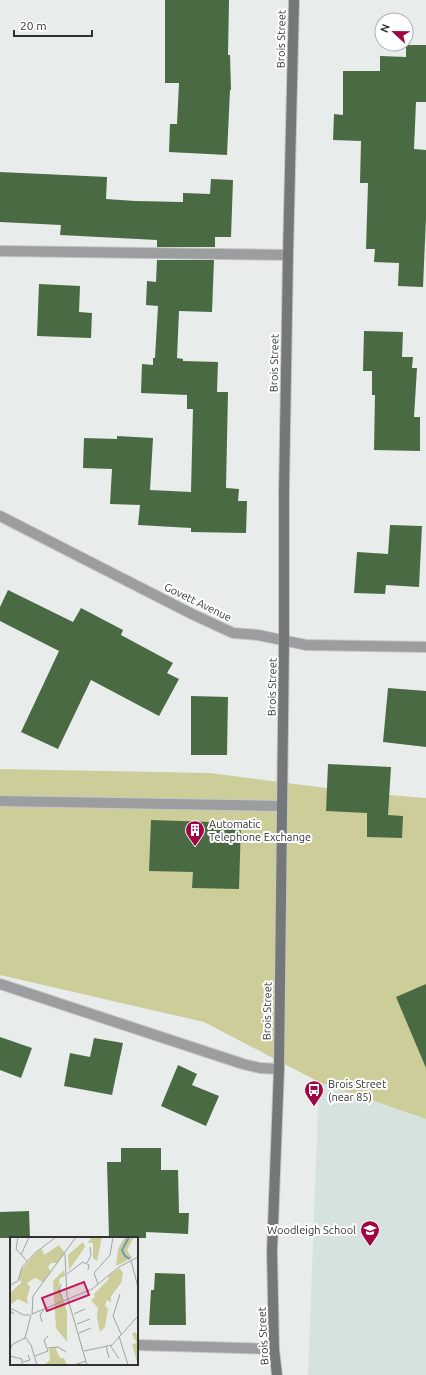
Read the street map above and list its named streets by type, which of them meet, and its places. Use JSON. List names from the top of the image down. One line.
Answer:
{"streets":{"main road":["Brois Street"],"street":["Govett Avenue"]},"crossings":[["Brois Street","Govett Avenue"]],"places":{"building":["Automatic Telephone Exchange"],"bus stop":["Brois Street (near 85)"],"school or university":["Woodleigh School"]},"scale_bar":"20 m","north":"left"}
